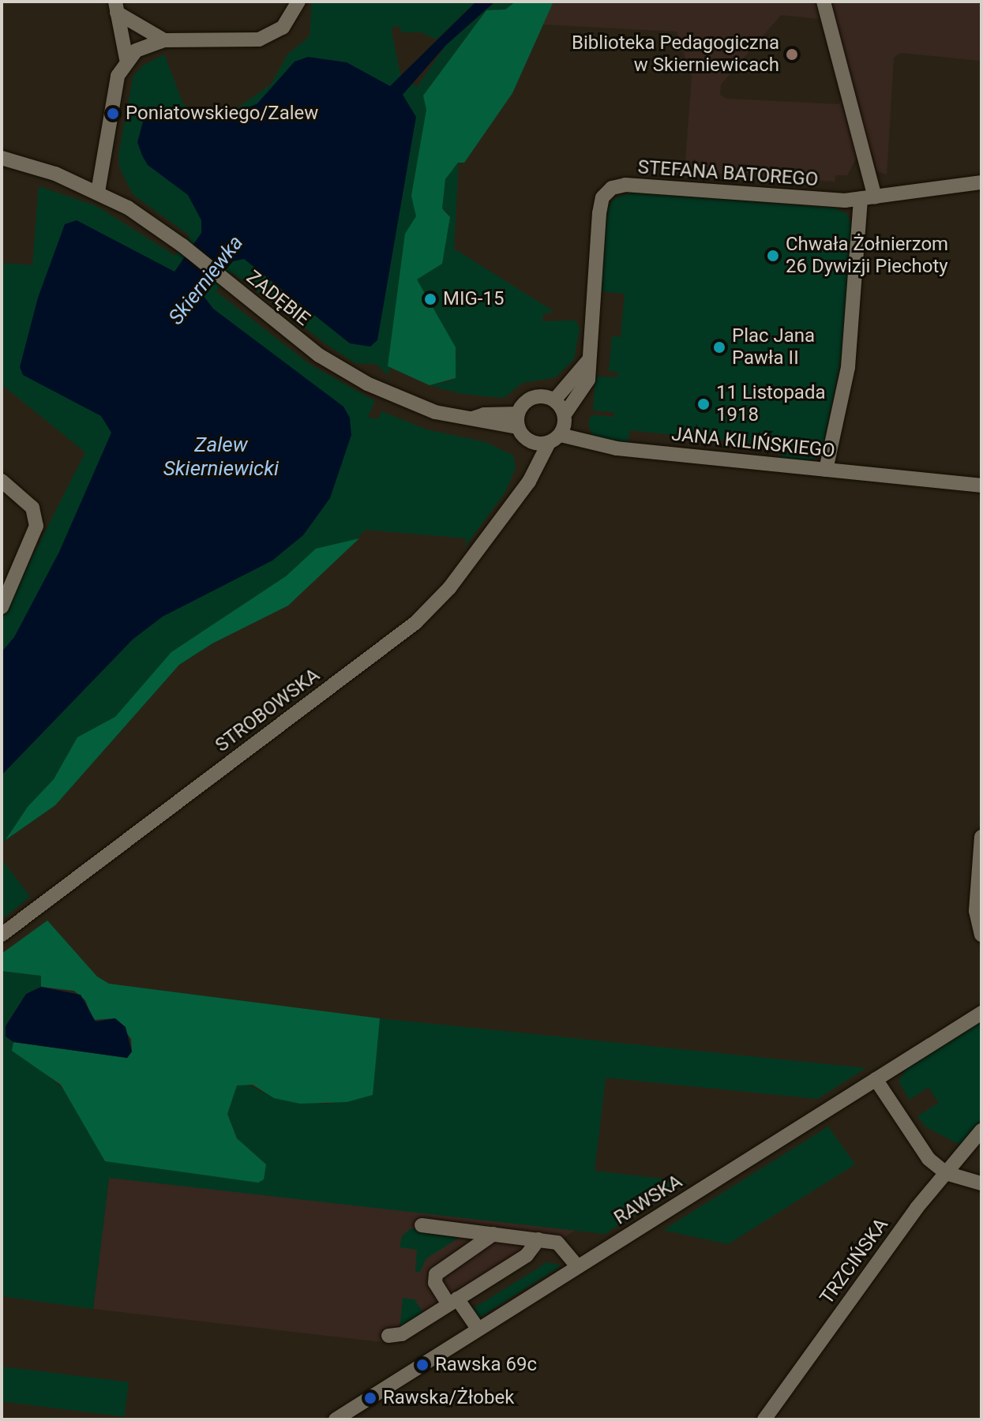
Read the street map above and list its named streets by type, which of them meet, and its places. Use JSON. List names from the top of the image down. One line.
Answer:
{"streets":{"street":["STEFANA BATOREGO","ZADĘBIE","JANA KILIŃSKIEGO","STROBOWSKA","RAWSKA","TRZCIŃSKA"]},"crossings":[["STEFANA BATOREGO","STROBOWSKA"],["JANA KILIŃSKIEGO","STROBOWSKA"]],"water":["Skierniewka","Zalew Skierniewicki"],"places":["Biblioteka Pedagogiczna w Skierniewicach","Poniatowskiego/Zalew","Chwała Żołnierzom 26 Dywizji Piechoty","MIG-15","Plac Jana Pawła II","11 Listopada 1918","Rawska 69c","Rawska/Żłobek"]}
